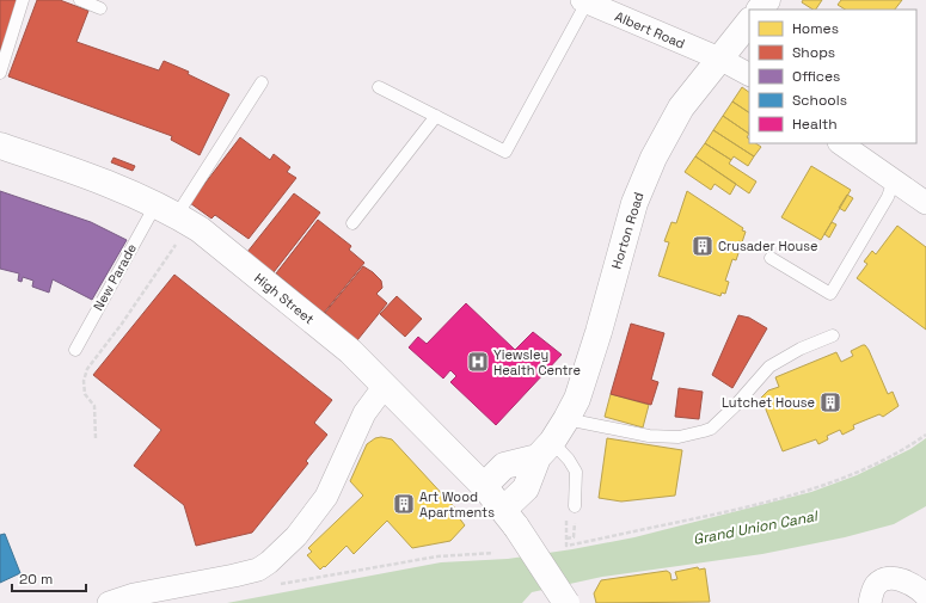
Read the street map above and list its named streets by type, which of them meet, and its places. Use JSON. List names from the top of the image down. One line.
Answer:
{"streets":{"street":["Albert Road","Horton Road","High Street"],"lane":["New Parade"]},"crossings":[["Albert Road","Horton Road"],["Horton Road","High Street"],["New Parade","High Street"]],"water":["Grand Union Canal"],"places":{"building":["Crusader House","Lutchet House","Art Wood Apartments"],"hospital":["Yiewsley Health Centre"]},"legend":["Homes","Shops","Offices","Schools","Health"],"scale_bar":"20 m"}
